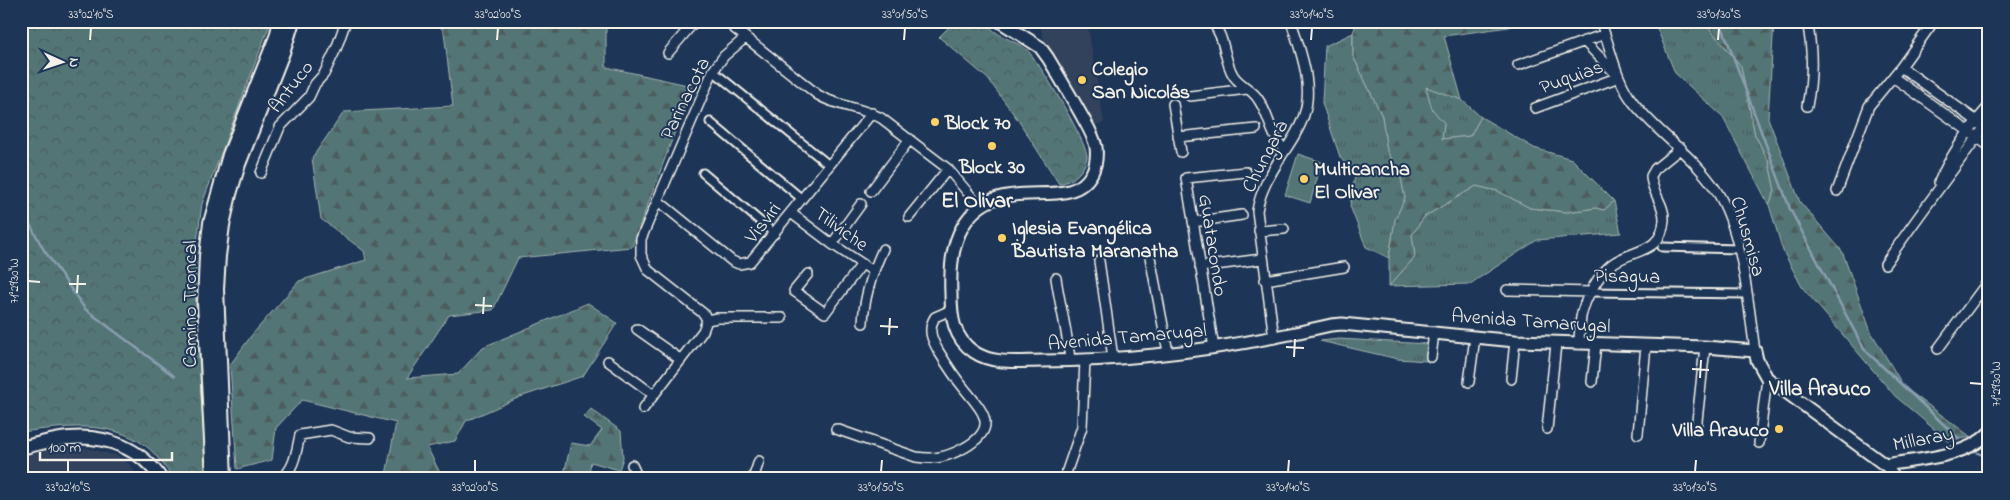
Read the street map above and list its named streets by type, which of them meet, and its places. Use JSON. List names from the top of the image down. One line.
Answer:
{"streets":{"main road":["Camino Troncal"],"street":["Puquias","Antuco","Parinacota","Chungará","Visviri","Tiliviche","Chusmisa","Guatacondo","Pisagua","Avenida Tamarugal","Millaray"]},"crossings":[["Puquias","Chusmisa"],["Parinacota","Visviri"],["Chungará","Avenida Tamarugal"],["Visviri","Tiliviche"],["Chusmisa","Pisagua"],["Chusmisa","Avenida Tamarugal"],["Chusmisa","Millaray"],["Guatacondo","Avenida Tamarugal"],["Avenida Tamarugal","Millaray"]],"districts":["El Olivar","Villa Arauco"],"places":["Colegio San Nicolás","Block 70","Block 30","Multicancha El Olivar","Iglesia Evangélica Bautista Maranatha","Villa Arauco"],"scale_bar":"100 m","north":"right","coordinates":["33°02'10\"S","33°02'00\"S","33°01'50\"S","33°01'40\"S","33°01'30\"S","71°29'30\"W"]}
